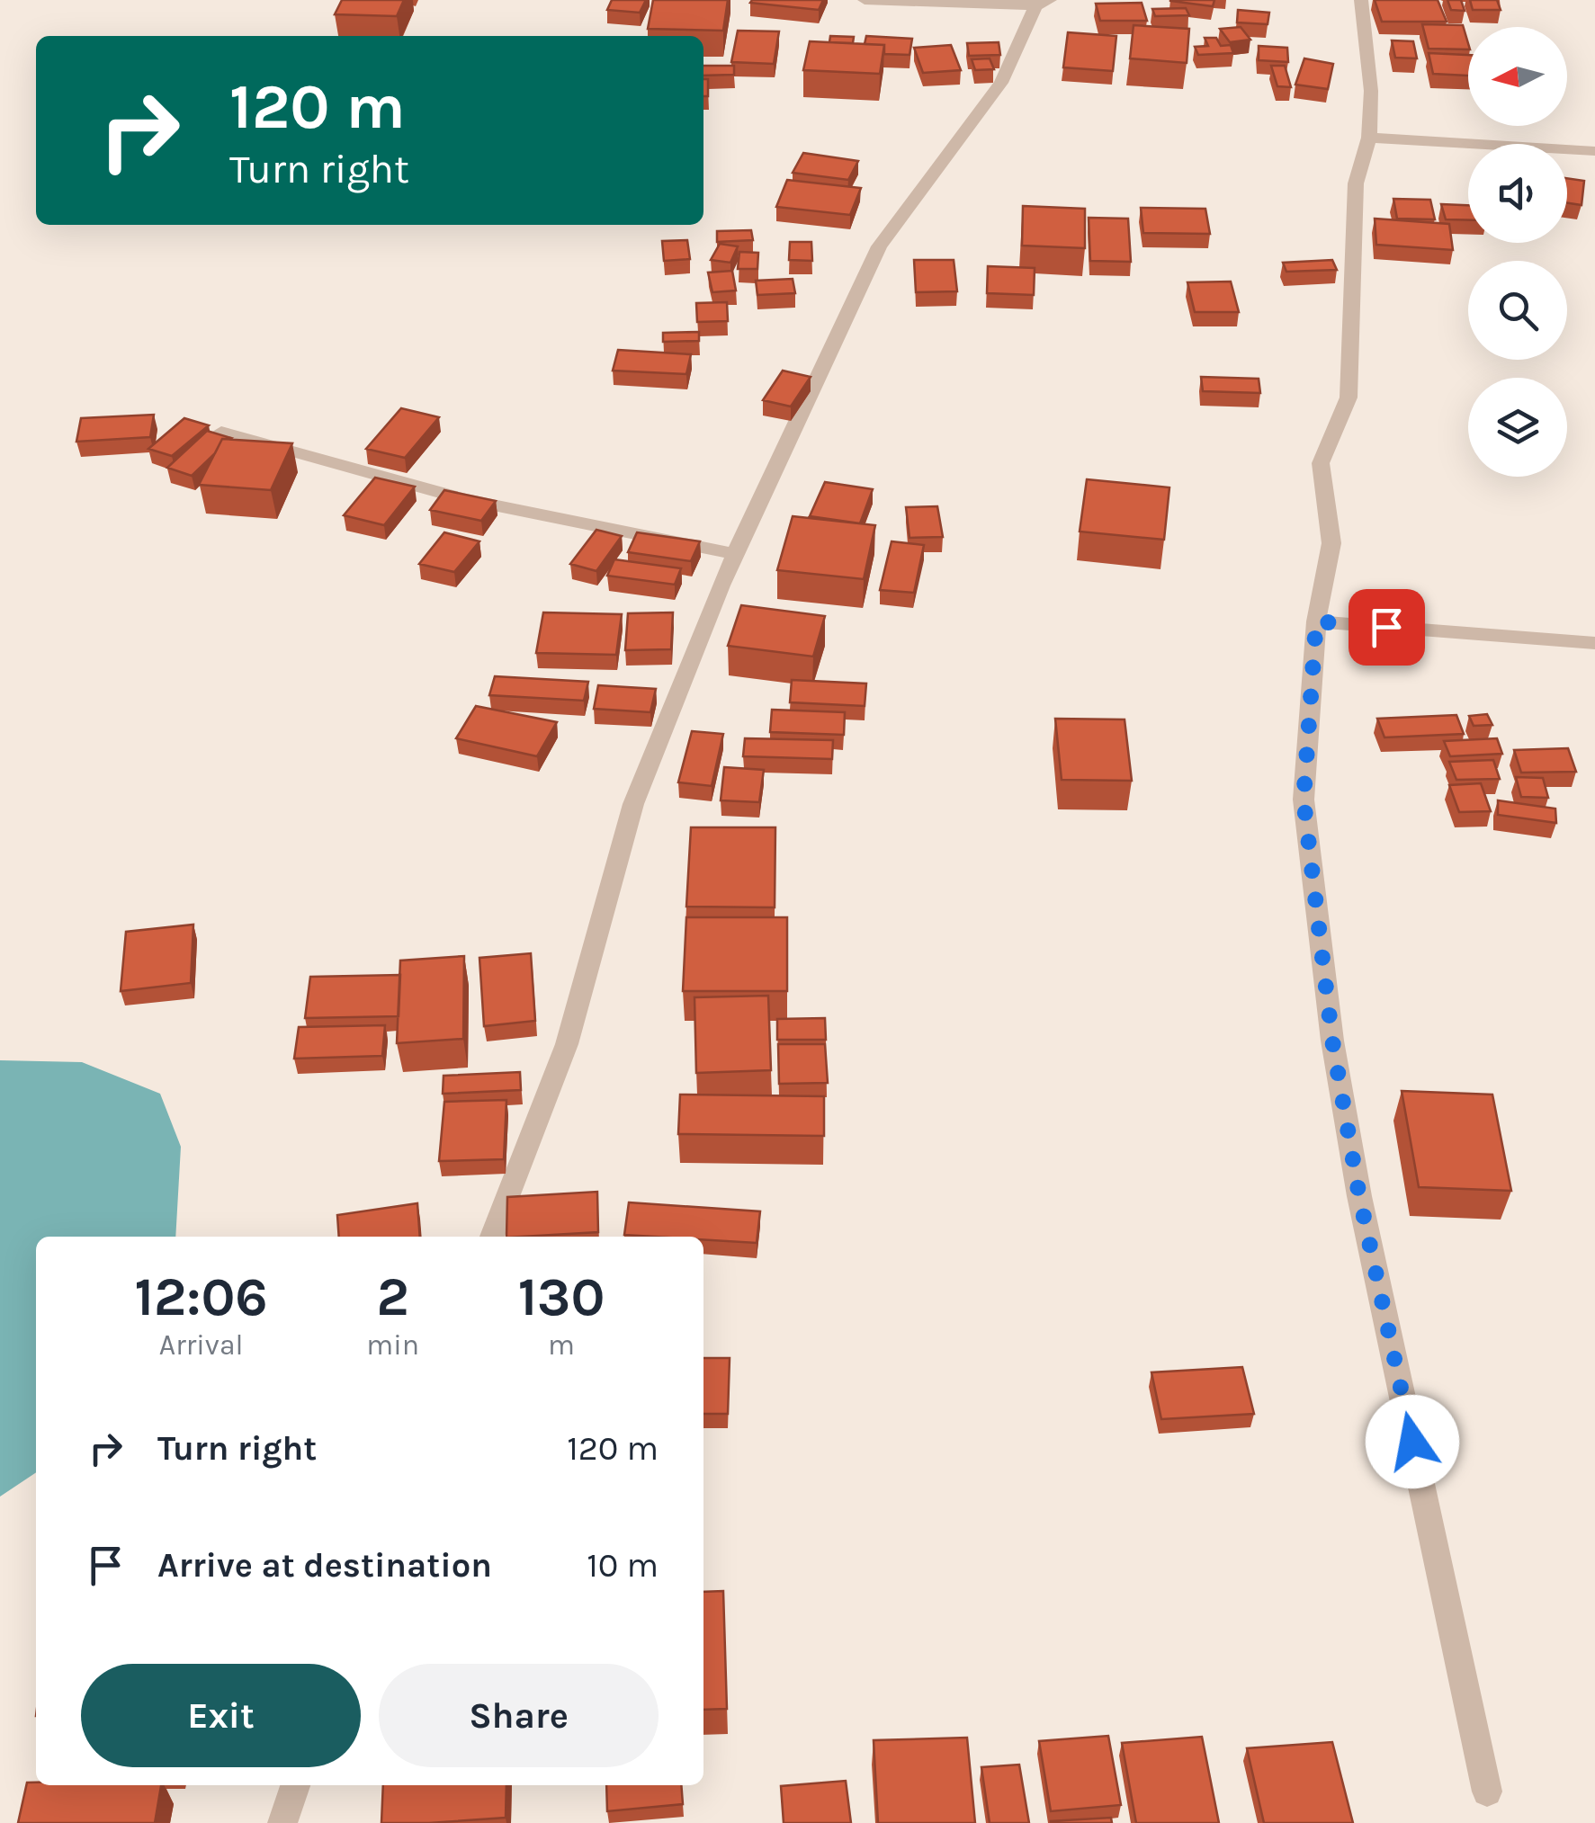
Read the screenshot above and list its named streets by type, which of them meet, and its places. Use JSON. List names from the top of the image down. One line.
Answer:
{"north":"left","page":{"turn":["120 m","Turn right"],"eta":["12:06","Arrival","2","min","130","m"],"list":[{"name":"Turn right","value":"120 m"},{"name":"Arrive at destination","value":"10 m"}],"buttons":["Exit","Share"]}}
